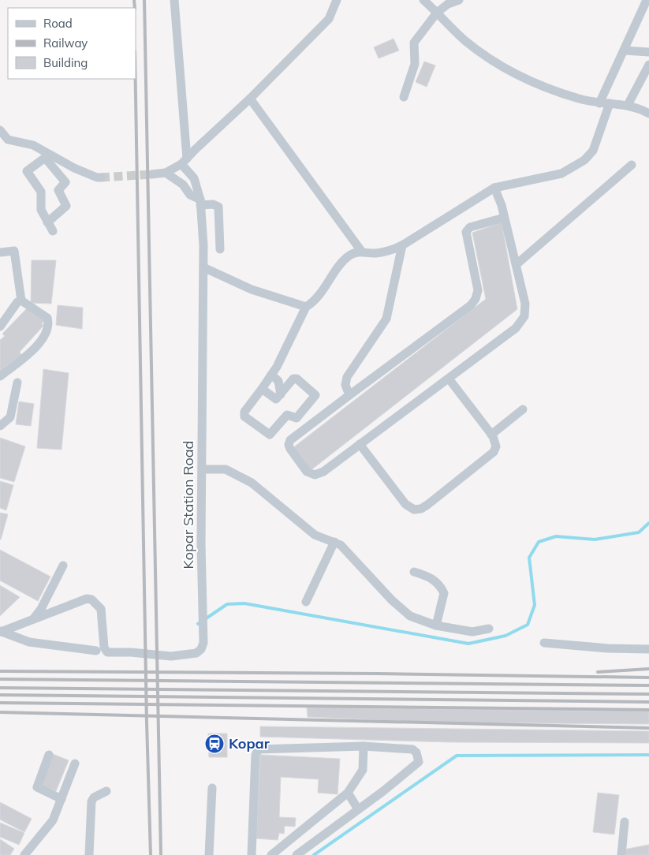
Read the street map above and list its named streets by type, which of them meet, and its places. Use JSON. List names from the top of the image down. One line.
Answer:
{"streets":{"street":["Kopar Station Road"]},"places":{"station":["Kopar"]},"legend":["Road","Railway","Building"]}
